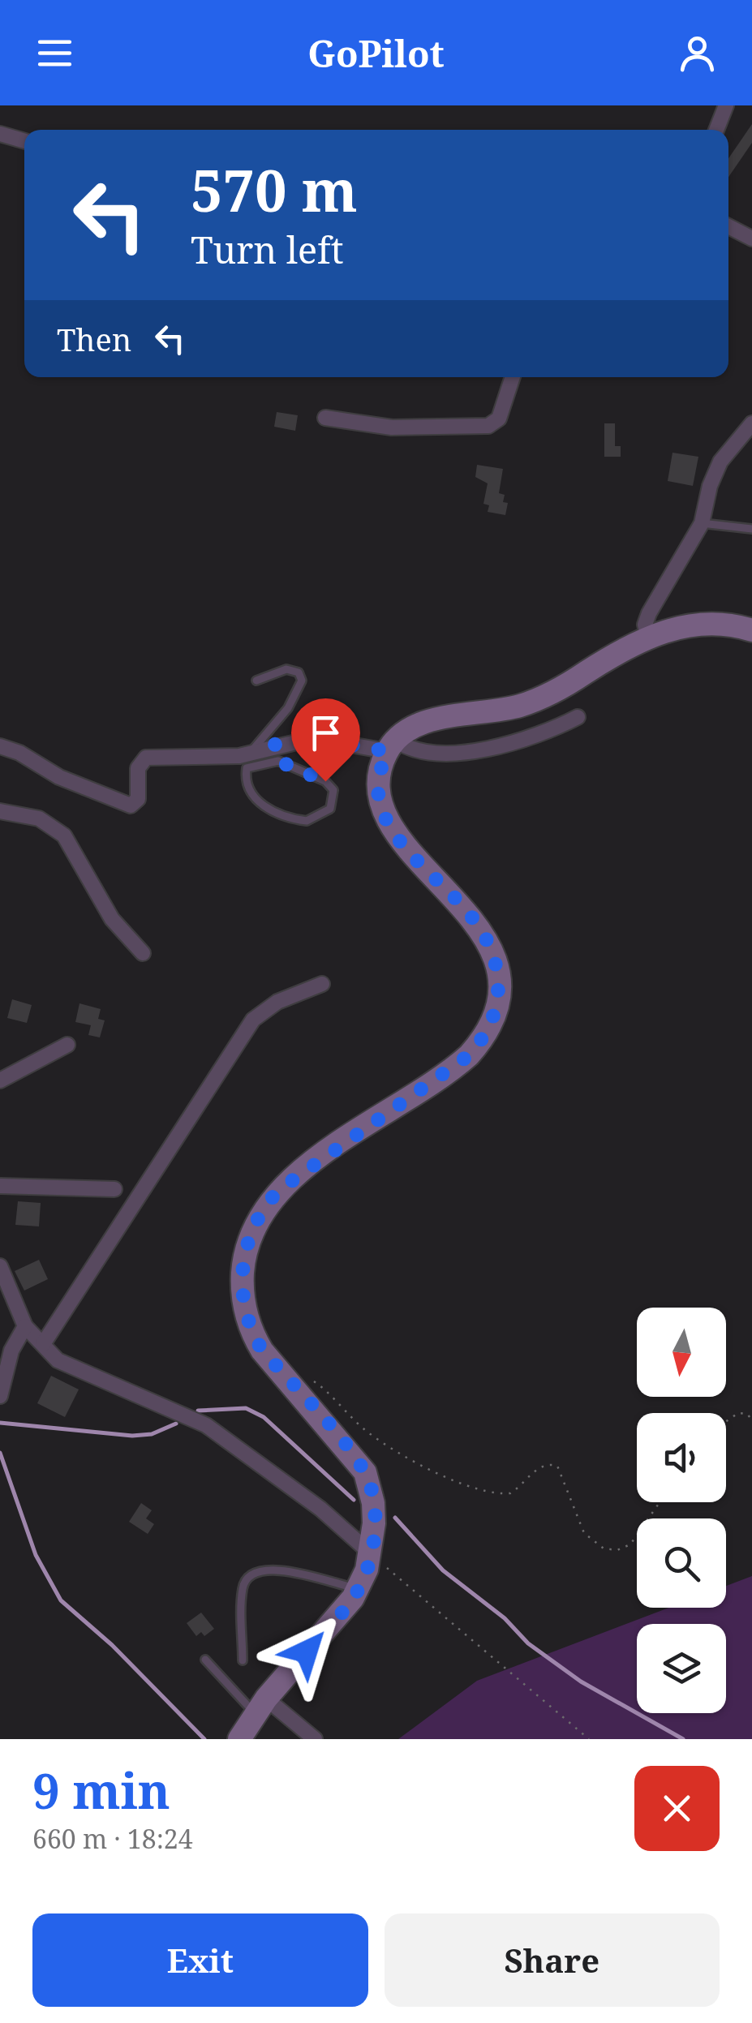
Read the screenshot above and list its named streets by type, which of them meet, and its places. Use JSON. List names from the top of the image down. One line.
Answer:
{"north":"bottom","page":{"header":"GoPilot","turn":["570 m","Turn left"],"then":"Then","heading":["9 min","660 m · 18:24"],"buttons":["Exit","Share"]}}
